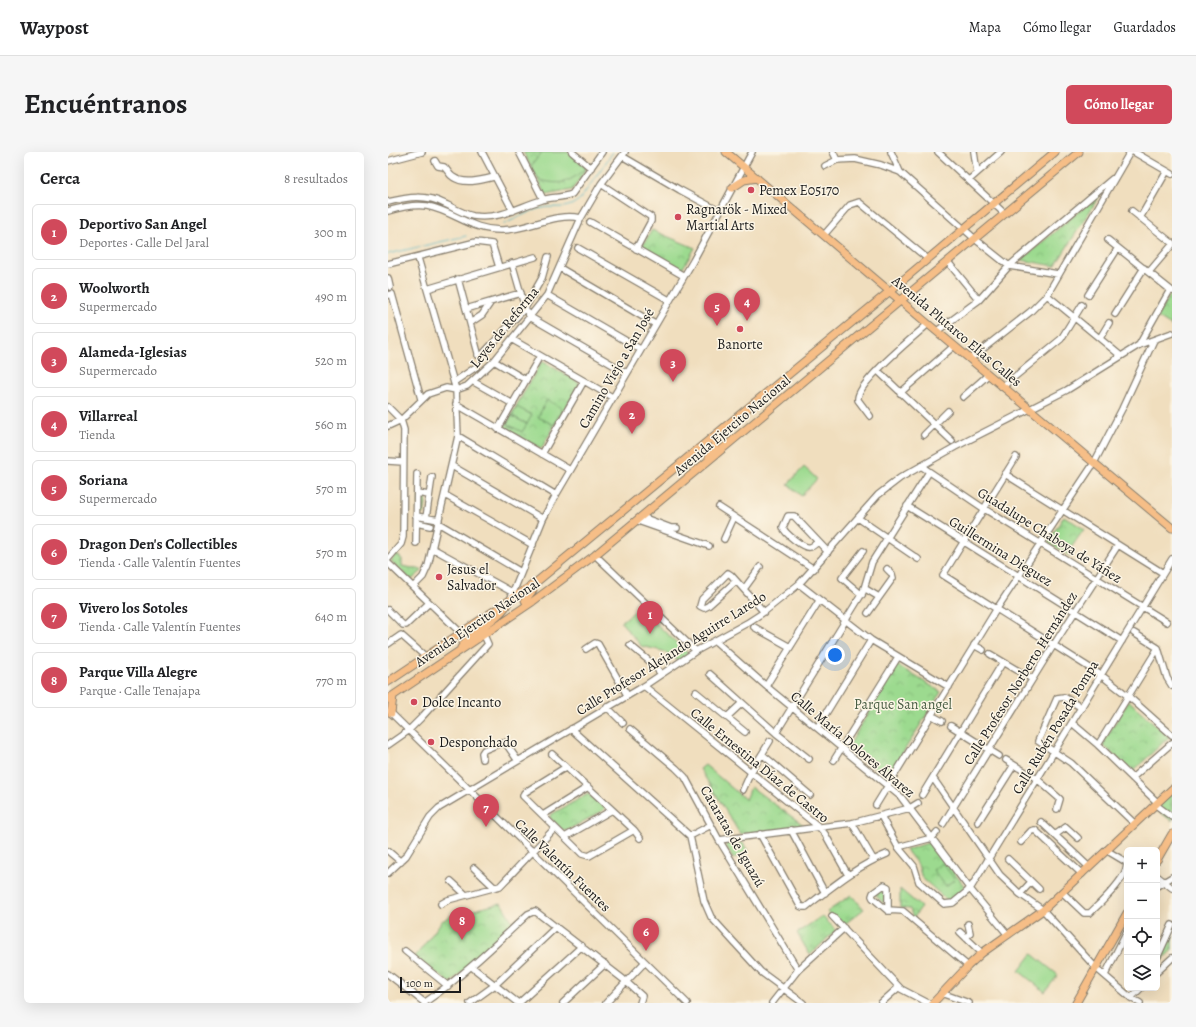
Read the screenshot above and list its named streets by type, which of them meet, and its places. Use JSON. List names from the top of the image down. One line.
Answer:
{"streets":{"main road":["Avenida Plutarco Elías Calles","Avenida Ejercito Nacional"],"street":["Leyes de Reforma","Camino Viejo a San José","Guadalupe Chaboya de Yáñez","Guillermina Dieguez","Calle Profesor Alejando Aguirre Laredo","Calle Profesor Norberto Hernández","Calle Rubén Posada Pompa","Calle María Dolores Álvarez","Calle Ernestina Díaz de Castro","Cataratas de Iguazú","Calle Valentín Fuentes"]},"crossings":[["Avenida Plutarco Elías Calles","Camino Viejo a San José"],["Avenida Plutarco Elías Calles","Avenida Ejercito Nacional"],["Avenida Plutarco Elías Calles","Calle Profesor Alejando Aguirre Laredo"],["Camino Viejo a San José","Avenida Ejercito Nacional"],["Guadalupe Chaboya de Yáñez","Calle Profesor Alejando Aguirre Laredo"],["Guadalupe Chaboya de Yáñez","Calle Profesor Norberto Hernández"],["Guadalupe Chaboya de Yáñez","Calle Rubén Posada Pompa"],["Guillermina Dieguez","Calle Profesor Norberto Hernández"],["Guillermina Dieguez","Calle Rubén Posada Pompa"],["Calle Profesor Alejando Aguirre Laredo","Calle María Dolores Álvarez"],["Calle Profesor Alejando Aguirre Laredo","Calle Ernestina Díaz de Castro"],["Calle Profesor Alejando Aguirre Laredo","Calle Valentín Fuentes"],["Calle Rubén Posada Pompa","Calle María Dolores Álvarez"]],"parks":["Parque San angel"],"places":["Pemex E05170","Ragnarök - Mixed Martial Arts","Banorte","Jesus el Salvador","Dolce Incanto","Desponchado"],"scale_bar":"100 m","page":{"header":"Waypost","nav":["Mapa","Cómo llegar","Guardados"],"title":"Encuéntranos","buttons":"Cómo llegar","heading":["Cerca","8 resultados"],"list":[{"mark":"1","name":"Deportivo San Angel","note":"Deportes · Calle Del Jaral","value":"300 m"},{"mark":"2","name":"Woolworth","note":"Supermercado","value":"490 m"},{"mark":"3","name":"Alameda-Iglesias","note":"Supermercado","value":"520 m"},{"mark":"4","name":"Villarreal","note":"Tienda","value":"560 m"},{"mark":"5","name":"Soriana","note":"Supermercado","value":"570 m"},{"mark":"6","name":"Dragon Den's Collectibles","note":"Tienda · Calle Valentín Fuentes","value":"570 m"},{"mark":"7","name":"Vivero los Sotoles","note":"Tienda · Calle Valentín Fuentes","value":"640 m"},{"mark":"8","name":"Parque Villa Alegre","note":"Parque · Calle Tenajapa","value":"770 m"}],"pins":["4","5","3","2","1","7","8","6"],"map_buttons":["+","−"],"scale":"100 m"}}
